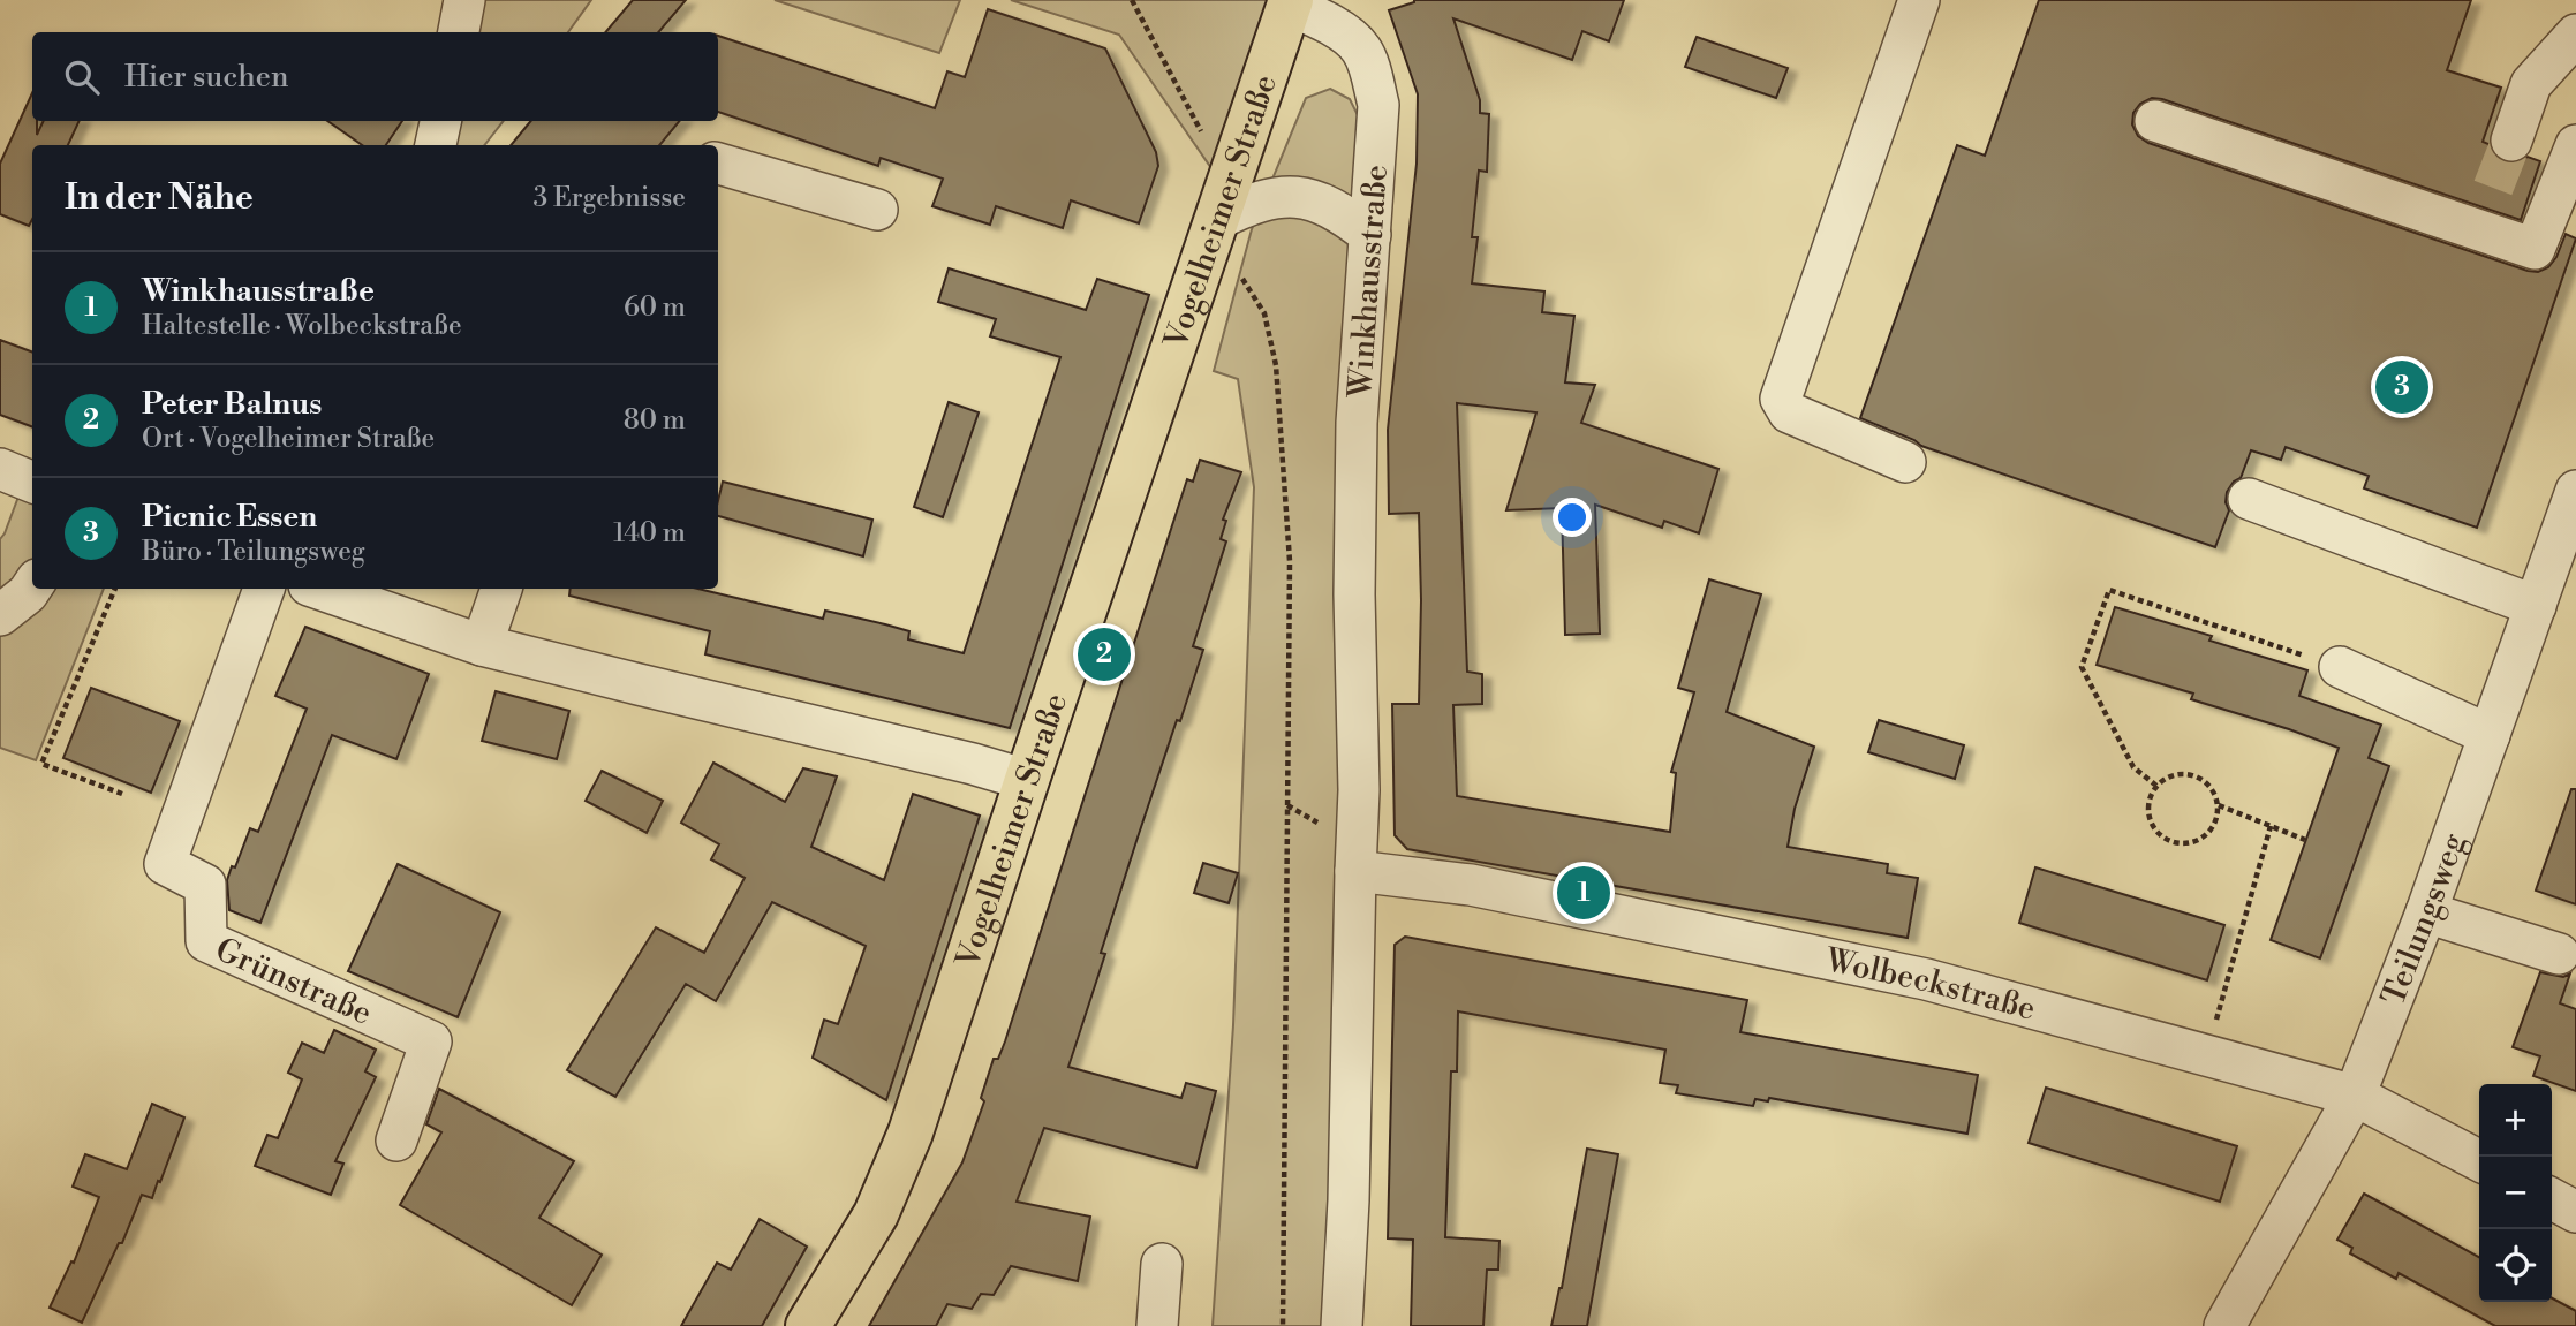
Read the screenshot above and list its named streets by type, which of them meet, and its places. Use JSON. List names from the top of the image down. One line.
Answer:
{"streets":{"main road":["Vogelheimer Straße"],"street":["Winkhausstraße","Teilungsweg","Grünstraße","Wolbeckstraße"]},"crossings":[["Vogelheimer Straße","Winkhausstraße"],["Winkhausstraße","Wolbeckstraße"],["Teilungsweg","Wolbeckstraße"]],"page":{"search":"Hier suchen","heading":["In der Nähe","3 Ergebnisse"],"list":[{"mark":"1","name":"Winkhausstraße","note":"Haltestelle · Wolbeckstraße","value":"60 m"},{"mark":"2","name":"Peter Balnus","note":"Ort · Vogelheimer Straße","value":"80 m"},{"mark":"3","name":"Picnic Essen","note":"Büro · Teilungsweg","value":"140 m"}],"pins":["3","2","1"],"map_buttons":["+","−"]}}
